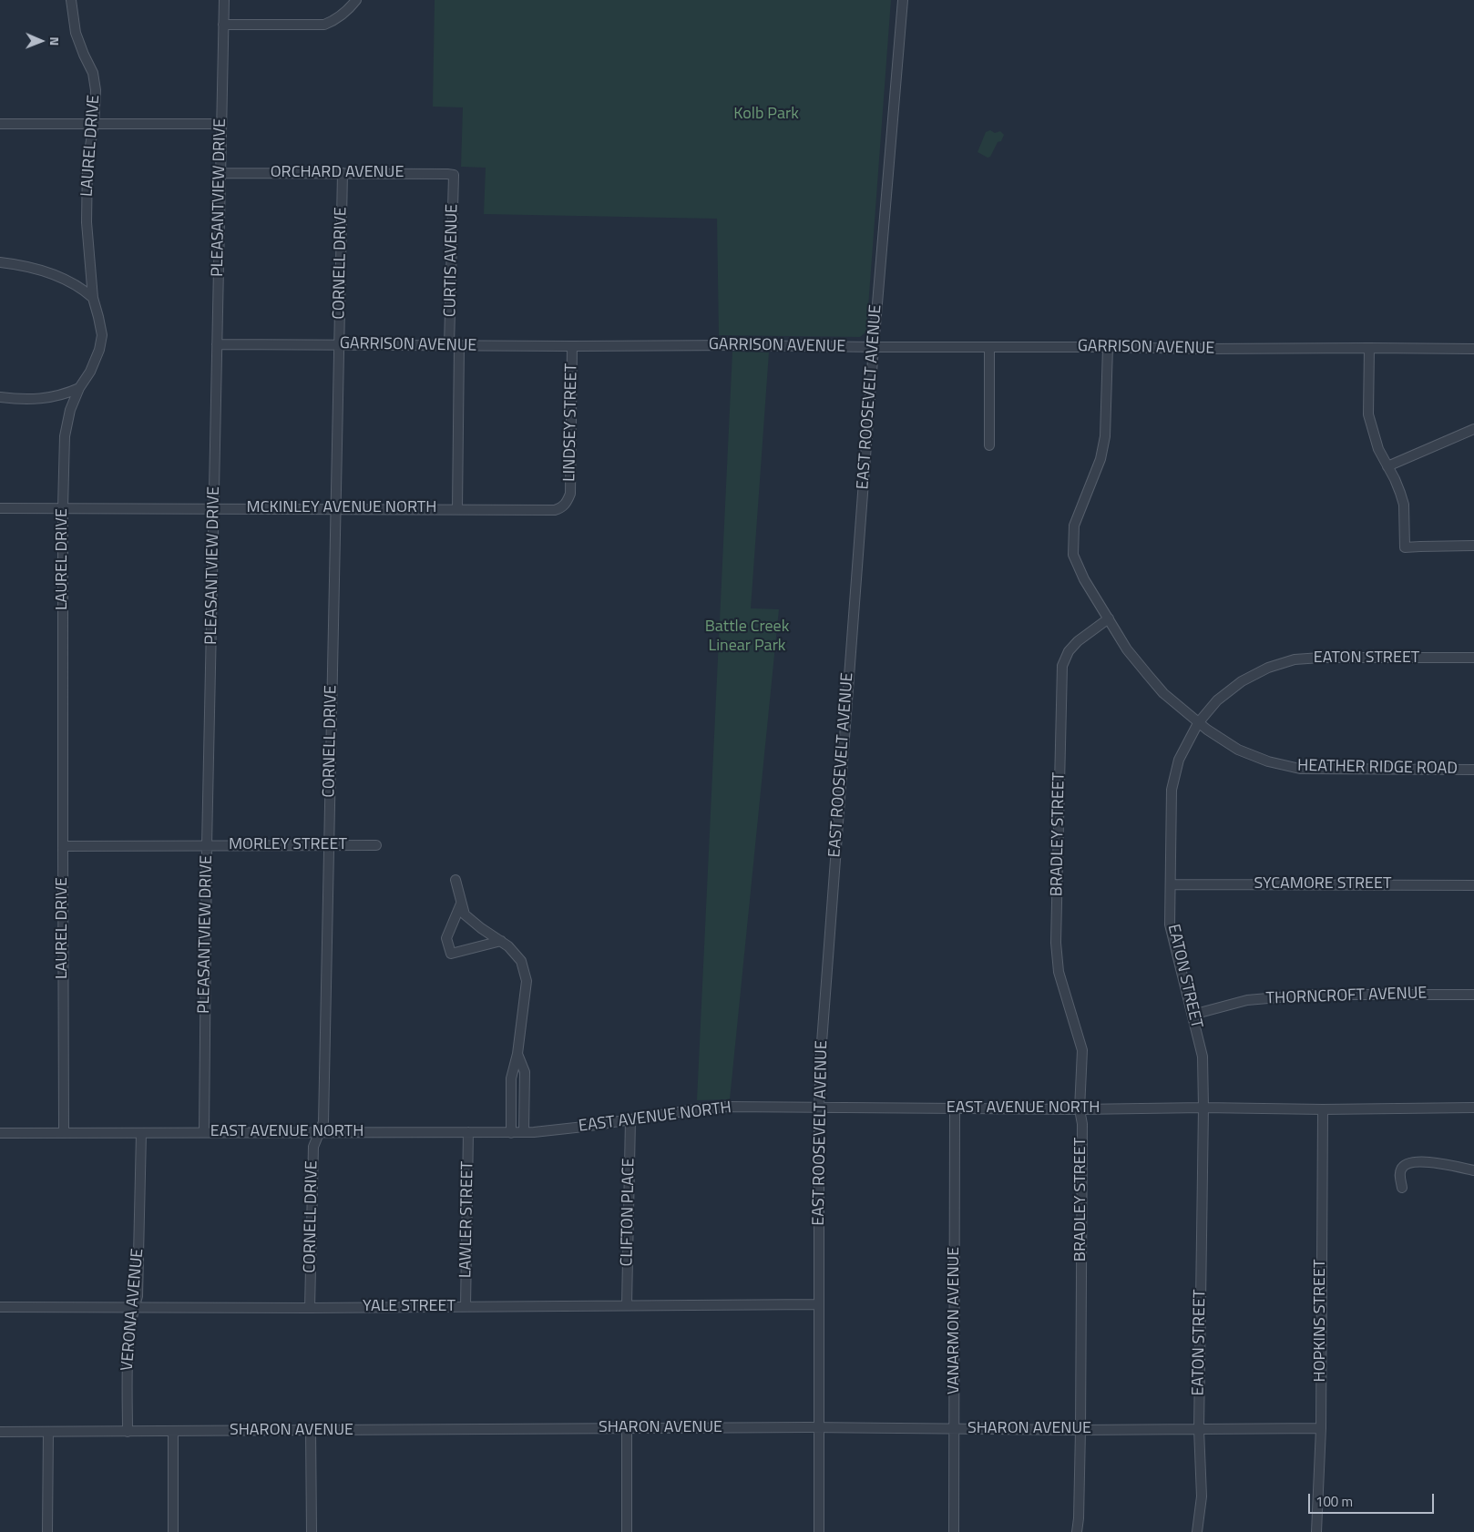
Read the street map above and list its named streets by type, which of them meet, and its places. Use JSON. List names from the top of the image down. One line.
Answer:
{"streets":{"street":["LAUREL DRIVE","ORCHARD AVENUE","PLEASANTVIEW DRIVE","CURTIS AVENUE","CORNELL DRIVE","GARRISON AVENUE","EAST ROOSEVELT AVENUE","LINDSEY STREET","MCKINLEY AVENUE NORTH","EATON STREET","HEATHER RIDGE ROAD","BRADLEY STREET","MORLEY STREET","SYCAMORE STREET","THORNCROFT AVENUE","EAST AVENUE NORTH","CLIFTON PLACE","LAWLER STREET","YALE STREET","VERONA AVENUE","VANARMON AVENUE","HOPKINS STREET","SHARON AVENUE"]},"crossings":[["LAUREL DRIVE","MCKINLEY AVENUE NORTH"],["LAUREL DRIVE","MORLEY STREET"],["LAUREL DRIVE","EAST AVENUE NORTH"],["ORCHARD AVENUE","PLEASANTVIEW DRIVE"],["ORCHARD AVENUE","CURTIS AVENUE"],["ORCHARD AVENUE","CORNELL DRIVE"],["PLEASANTVIEW DRIVE","GARRISON AVENUE"],["PLEASANTVIEW DRIVE","MCKINLEY AVENUE NORTH"],["PLEASANTVIEW DRIVE","MORLEY STREET"],["PLEASANTVIEW DRIVE","EAST AVENUE NORTH"],["CURTIS AVENUE","GARRISON AVENUE"],["CURTIS AVENUE","MCKINLEY AVENUE NORTH"],["CORNELL DRIVE","GARRISON AVENUE"],["CORNELL DRIVE","MCKINLEY AVENUE NORTH"],["CORNELL DRIVE","MORLEY STREET"],["CORNELL DRIVE","EAST AVENUE NORTH"],["CORNELL DRIVE","YALE STREET"],["GARRISON AVENUE","EAST ROOSEVELT AVENUE"],["GARRISON AVENUE","LINDSEY STREET"],["GARRISON AVENUE","HEATHER RIDGE ROAD"],["EAST ROOSEVELT AVENUE","EAST AVENUE NORTH"],["EAST ROOSEVELT AVENUE","YALE STREET"],["EAST ROOSEVELT AVENUE","SHARON AVENUE"],["LINDSEY STREET","MCKINLEY AVENUE NORTH"],["EATON STREET","HEATHER RIDGE ROAD"],["EATON STREET","SYCAMORE STREET"],["EATON STREET","THORNCROFT AVENUE"],["EATON STREET","EAST AVENUE NORTH"],["EATON STREET","SHARON AVENUE"],["HEATHER RIDGE ROAD","BRADLEY STREET"],["BRADLEY STREET","EAST AVENUE NORTH"],["BRADLEY STREET","SHARON AVENUE"],["EAST AVENUE NORTH","CLIFTON PLACE"],["EAST AVENUE NORTH","LAWLER STREET"],["EAST AVENUE NORTH","VERONA AVENUE"],["EAST AVENUE NORTH","VANARMON AVENUE"],["EAST AVENUE NORTH","HOPKINS STREET"],["CLIFTON PLACE","YALE STREET"],["LAWLER STREET","YALE STREET"],["YALE STREET","VERONA AVENUE"],["VERONA AVENUE","SHARON AVENUE"],["VANARMON AVENUE","SHARON AVENUE"],["HOPKINS STREET","SHARON AVENUE"]],"parks":["Kolb Park","Battle Creek Linear Park"],"scale_bar":"100 m","north":"right"}
